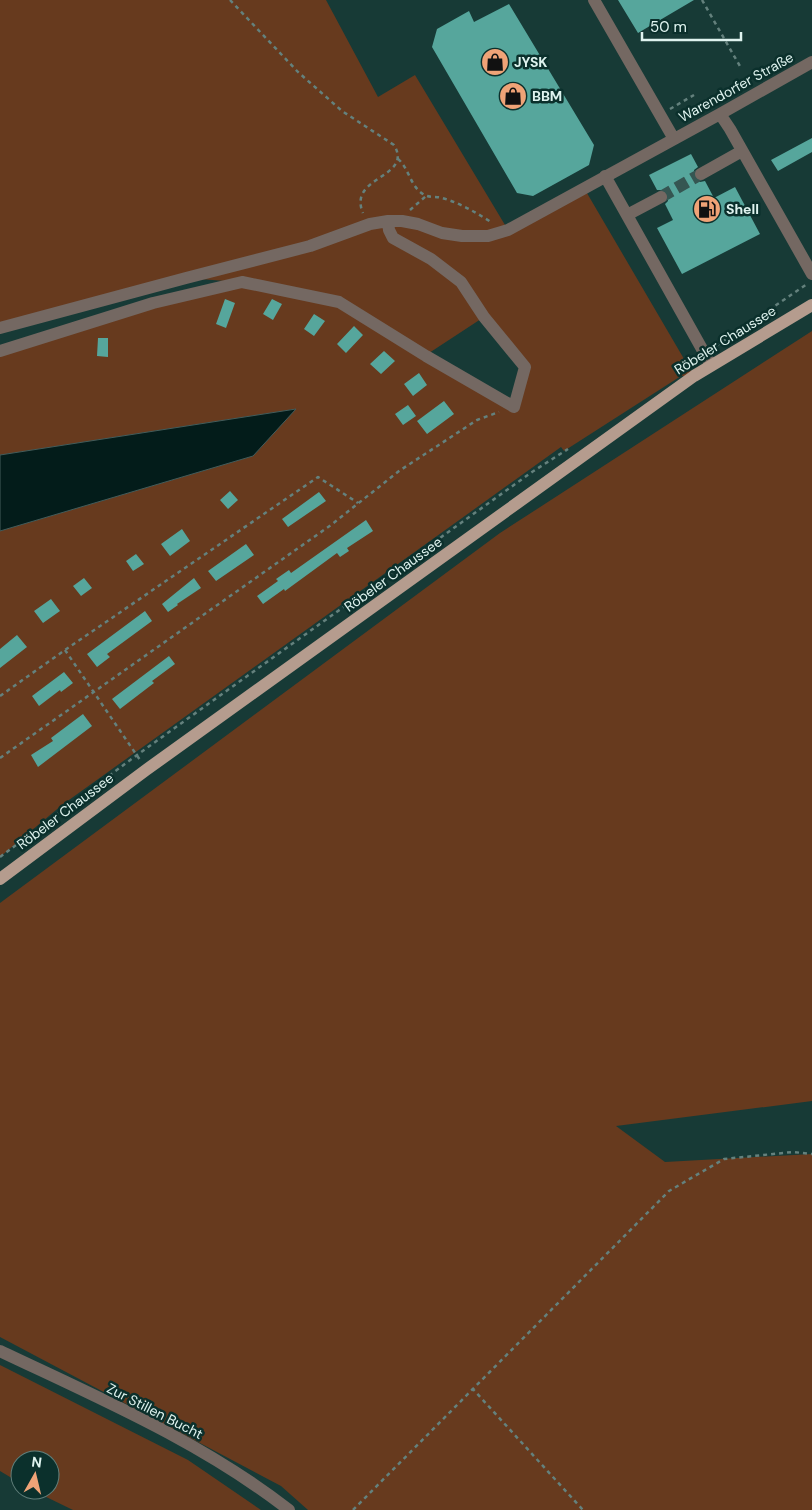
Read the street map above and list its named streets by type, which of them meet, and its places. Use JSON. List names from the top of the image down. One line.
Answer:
{"streets":{"main road":["Röbeler Chaussee"],"street":["Warendorfer Straße","Zur Stillen Bucht"]},"places":{"shop":["JYSK","BBM"],"fuel station":["Shell"]},"scale_bar":"50 m","north":"top"}
